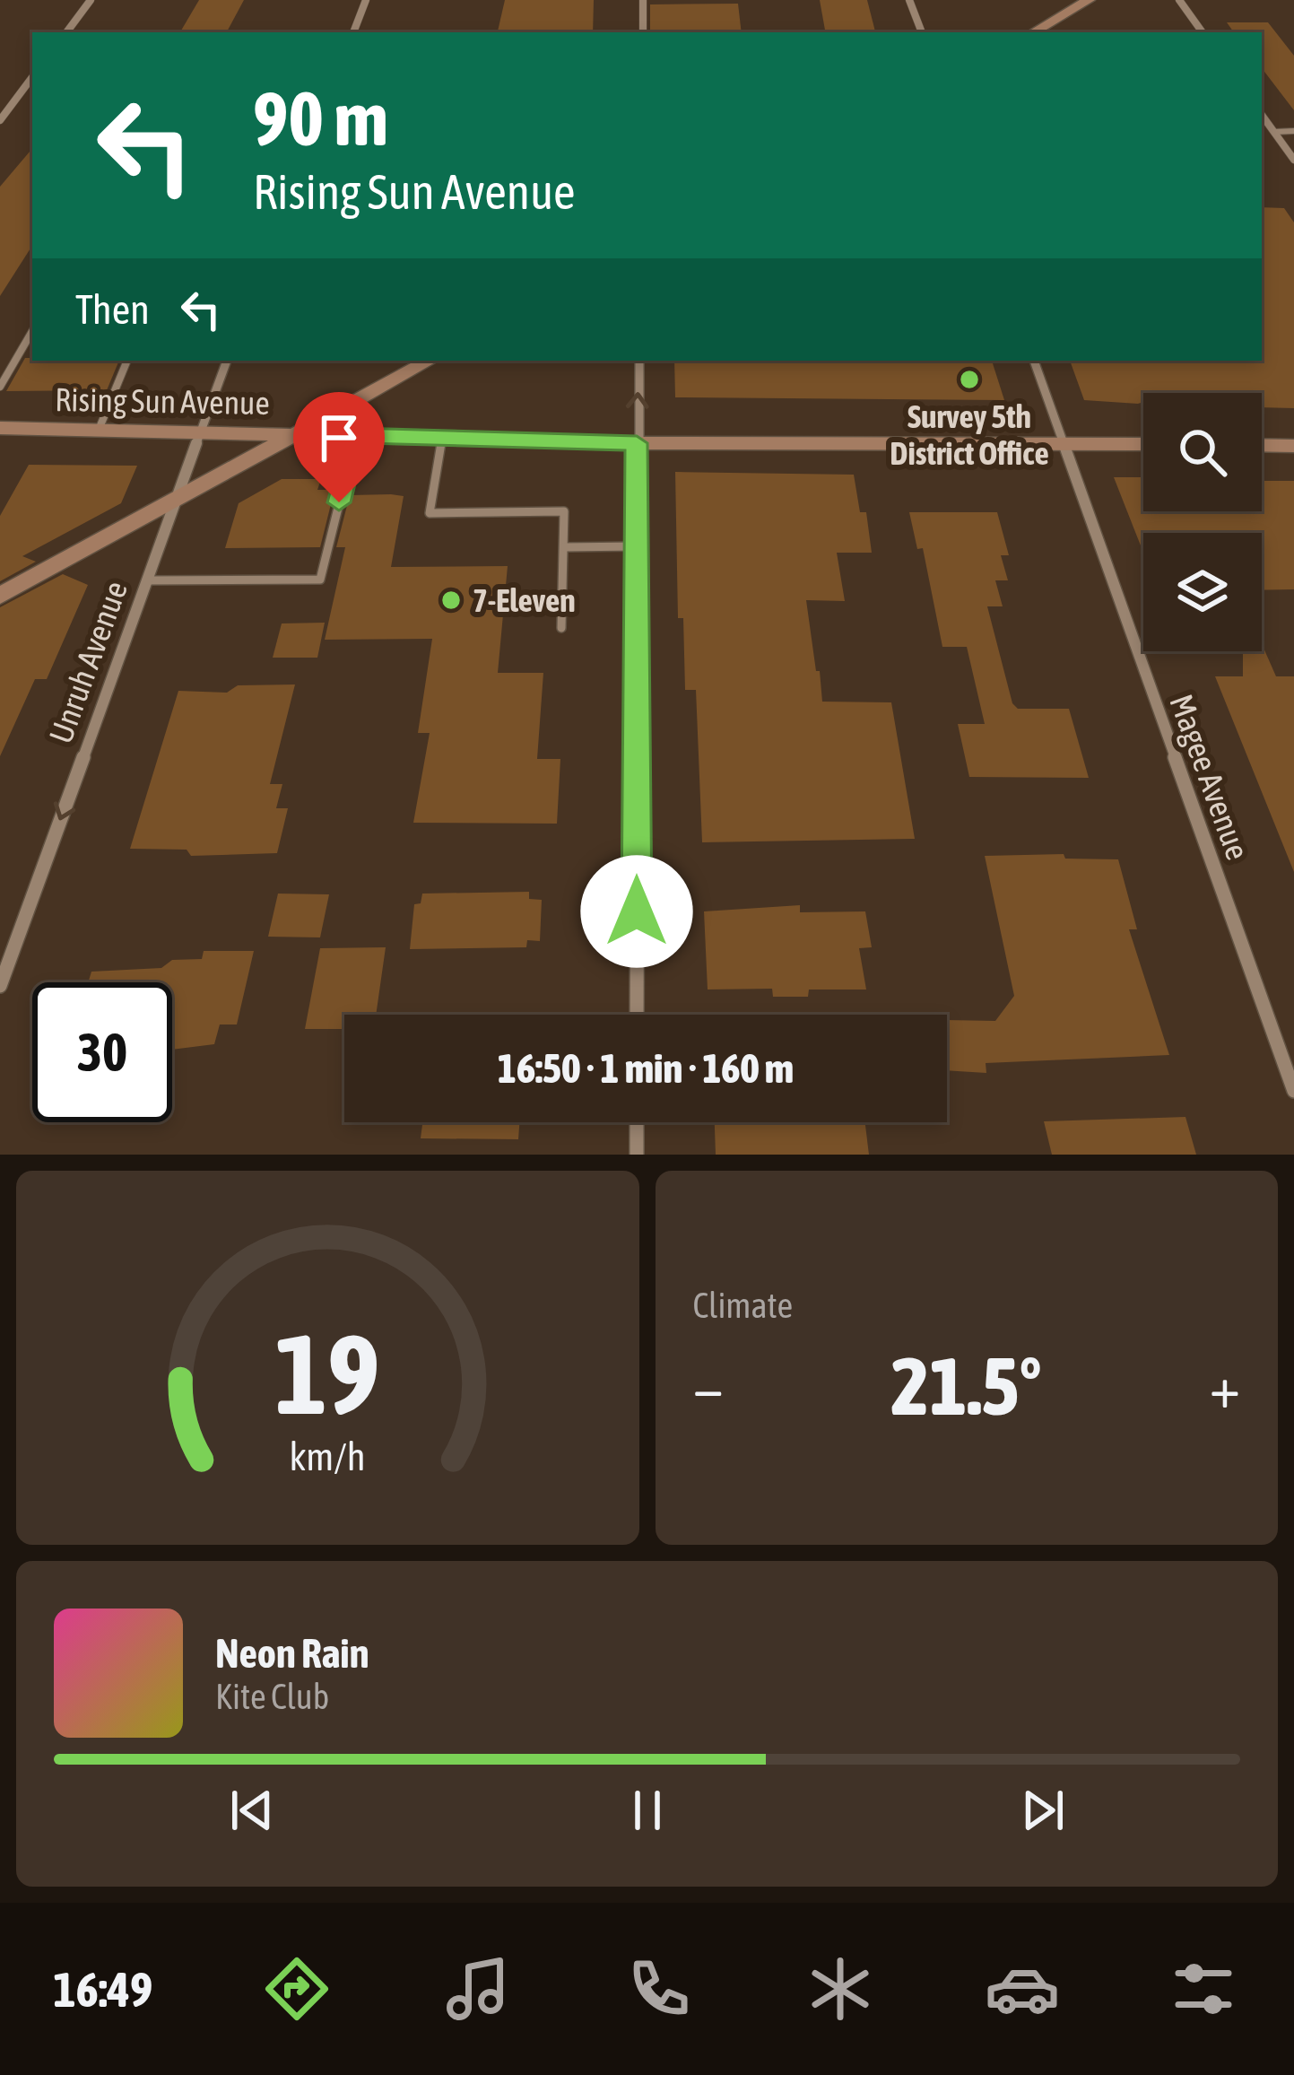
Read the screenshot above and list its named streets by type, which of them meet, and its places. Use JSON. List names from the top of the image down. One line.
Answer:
{"streets":{"main road":["Rising Sun Avenue"],"street":["Unruh Avenue","Magee Avenue"]},"crossings":[["Rising Sun Avenue","Unruh Avenue"],["Rising Sun Avenue","Magee Avenue"]],"one_way":["Unruh Avenue"],"places":["Survey 5th District Office","7-Eleven"],"page":{"turn":["90 m","Rising Sun Avenue"],"then":"Then","limit":"30","trip":"16:50 · 1 min · 160 m","tile":"Climate","heat":["−","21.5°","+"],"song":["Neon Rain","Kite Club"],"tabs":"16:49","gauge":["19","km/h"]}}
